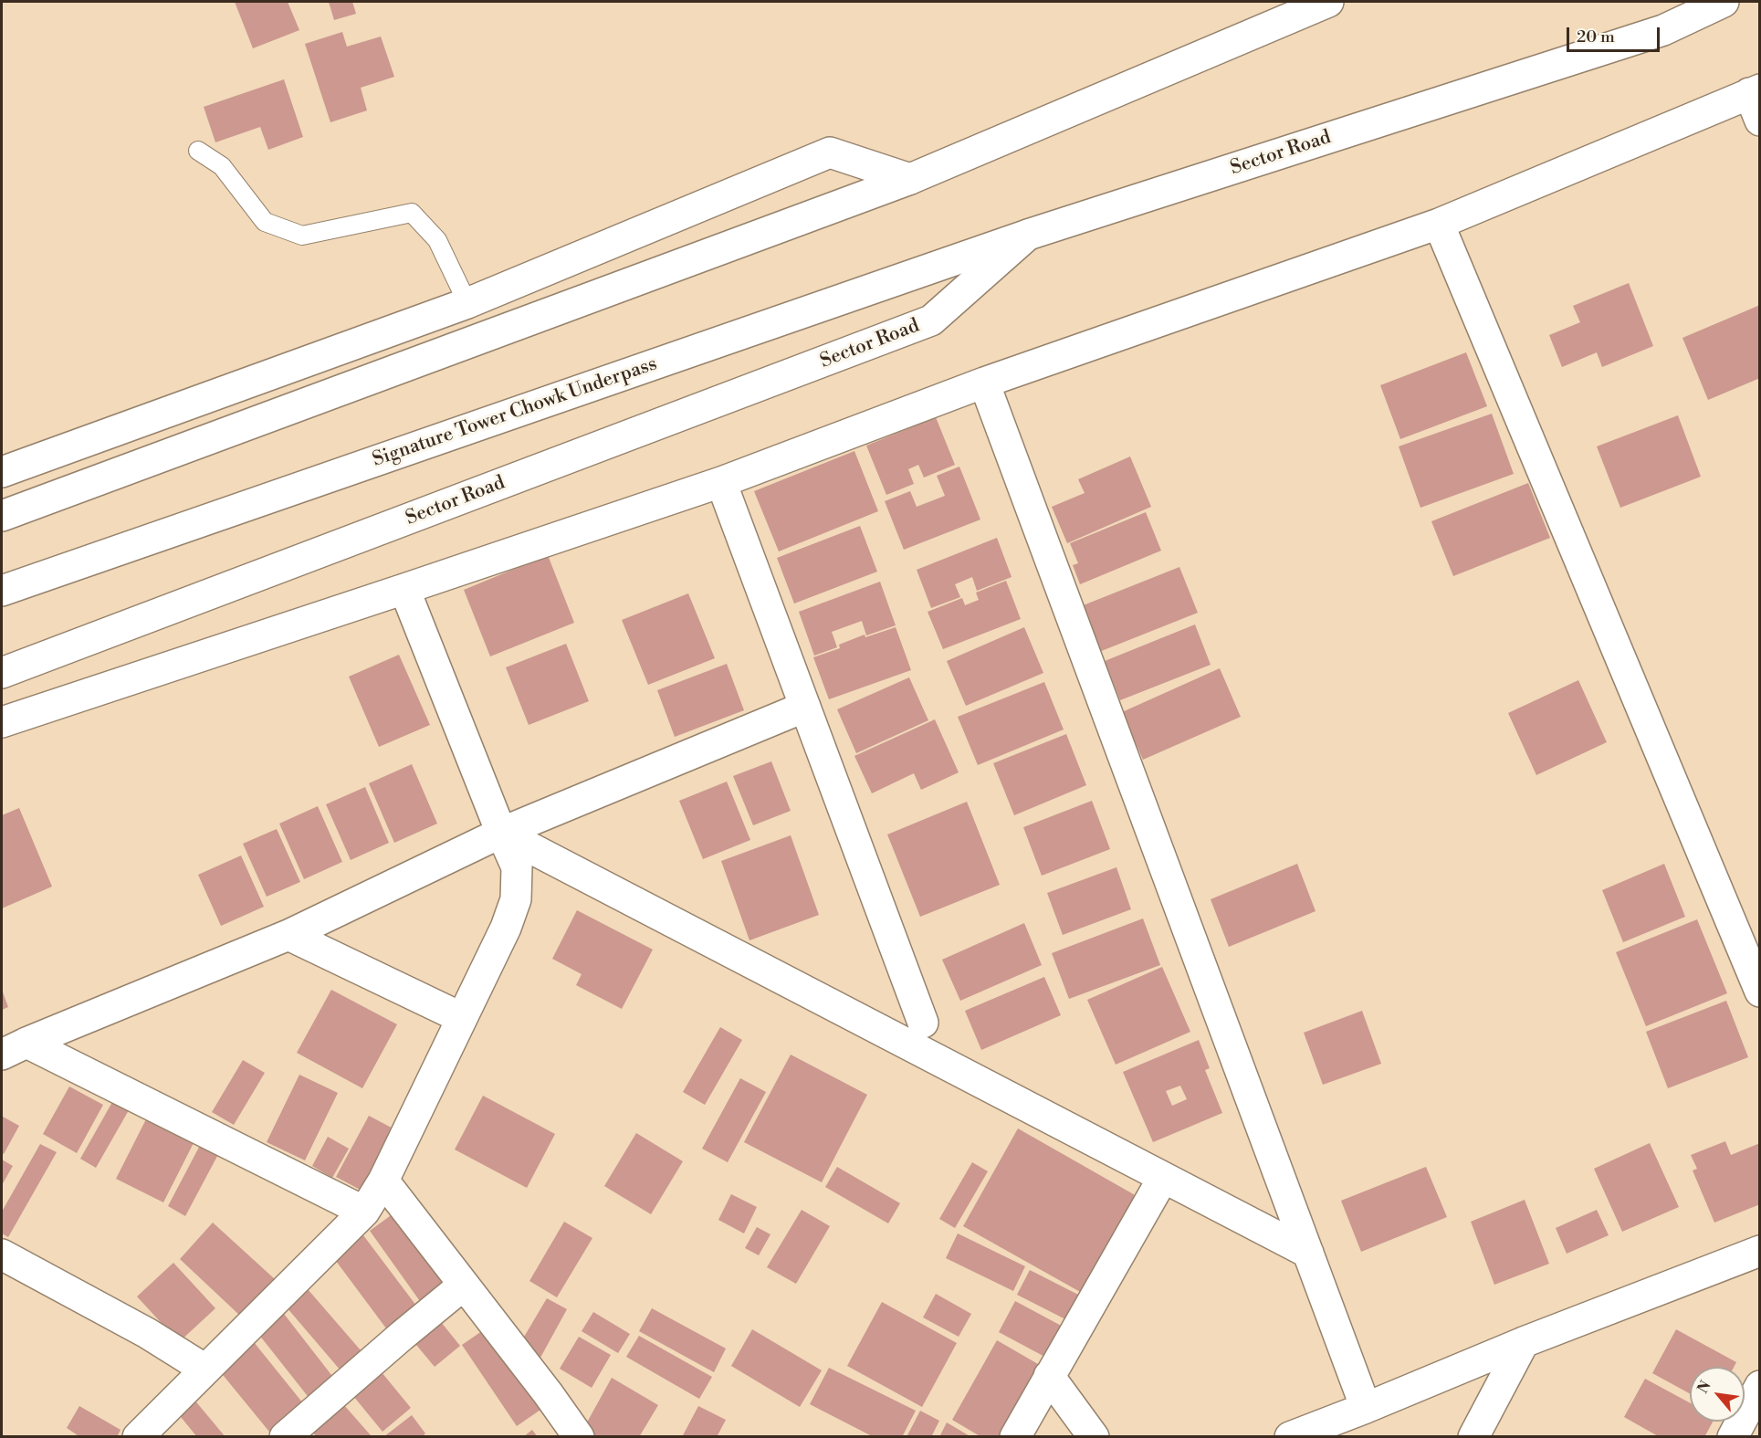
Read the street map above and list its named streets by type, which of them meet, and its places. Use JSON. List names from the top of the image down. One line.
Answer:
{"streets":{"street":["Sector Road","Signature Tower Chowk Underpass"]},"crossings":[["Sector Road","Signature Tower Chowk Underpass"]],"scale_bar":"20 m","north":"top left"}
